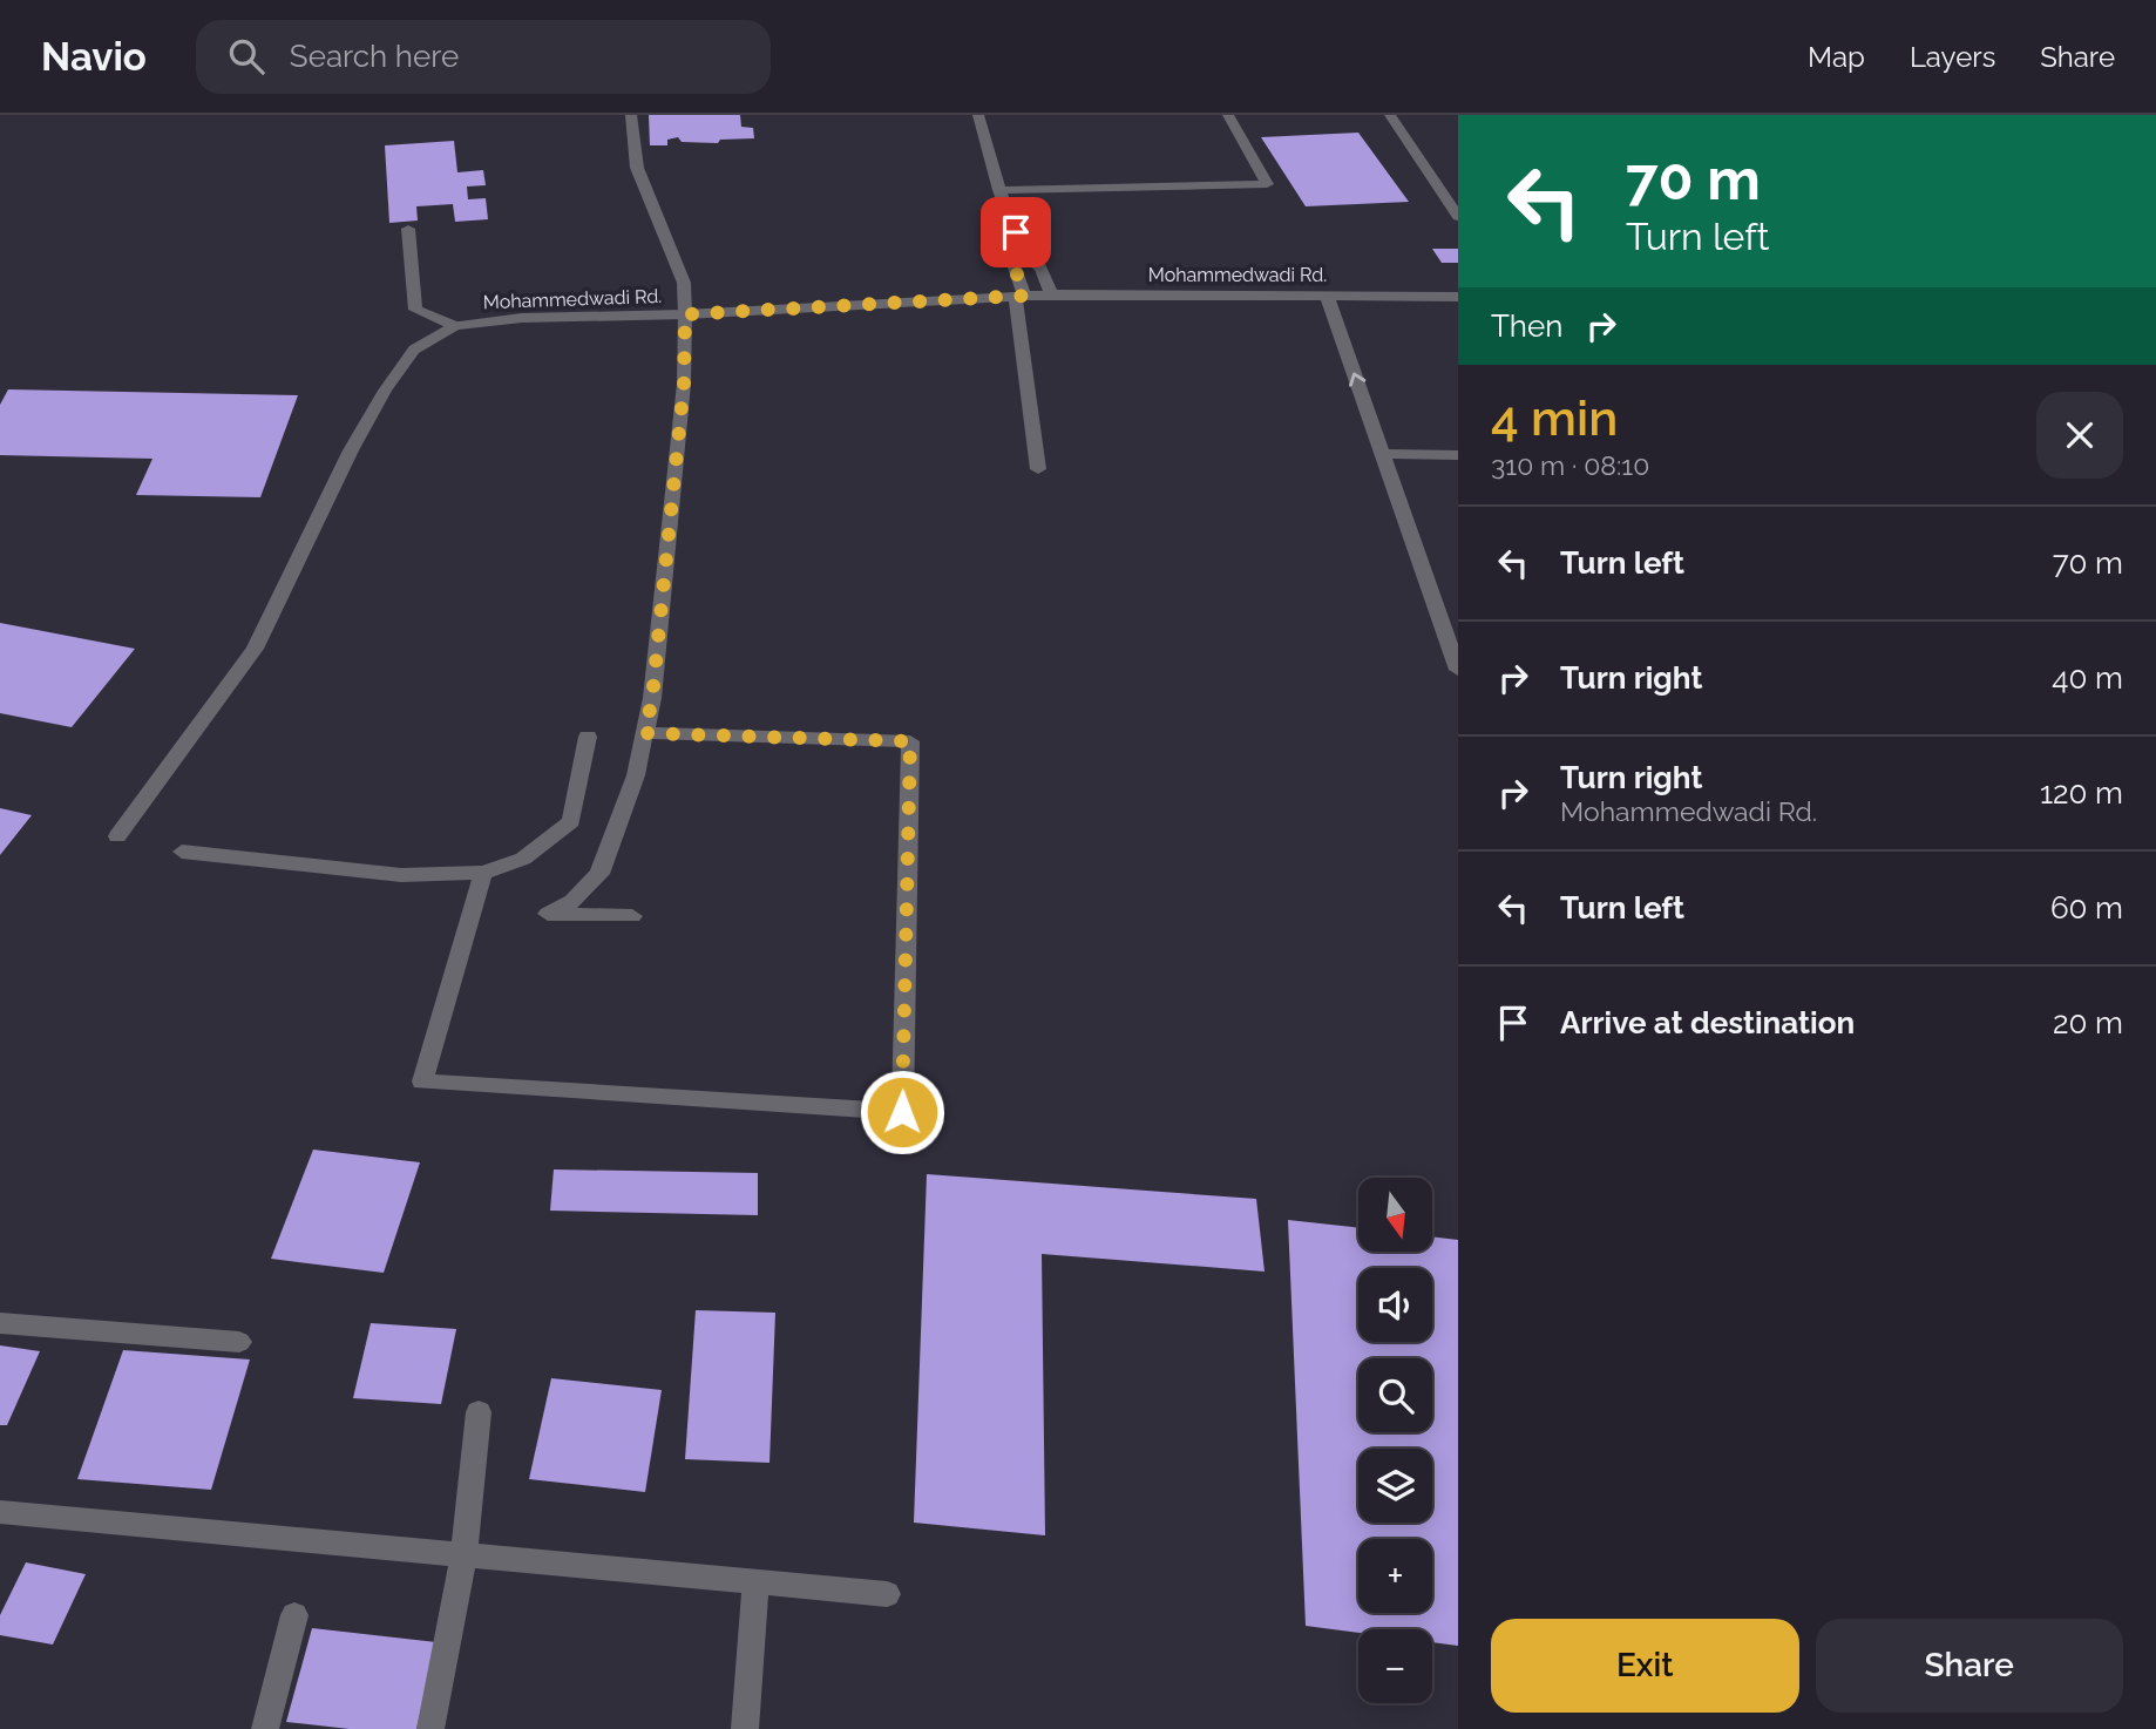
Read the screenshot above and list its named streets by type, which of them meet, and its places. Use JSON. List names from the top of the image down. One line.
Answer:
{"streets":{"street":["Mohammedwadi Rd."]},"north":"bottom","page":{"header":"Navio","search":"Search here","nav":["Map","Layers","Share"],"turn":["70 m","Turn left"],"then":"Then","heading":["4 min","310 m · 08:10"],"list":[{"name":"Turn left","value":"70 m"},{"name":"Turn right","value":"40 m"},{"name":"Turn right","note":"Mohammedwadi Rd.","value":"120 m"},{"name":"Turn left","value":"60 m"},{"name":"Arrive at destination","value":"20 m"}],"map_buttons":["+","−"],"buttons":["Exit","Share"]}}
